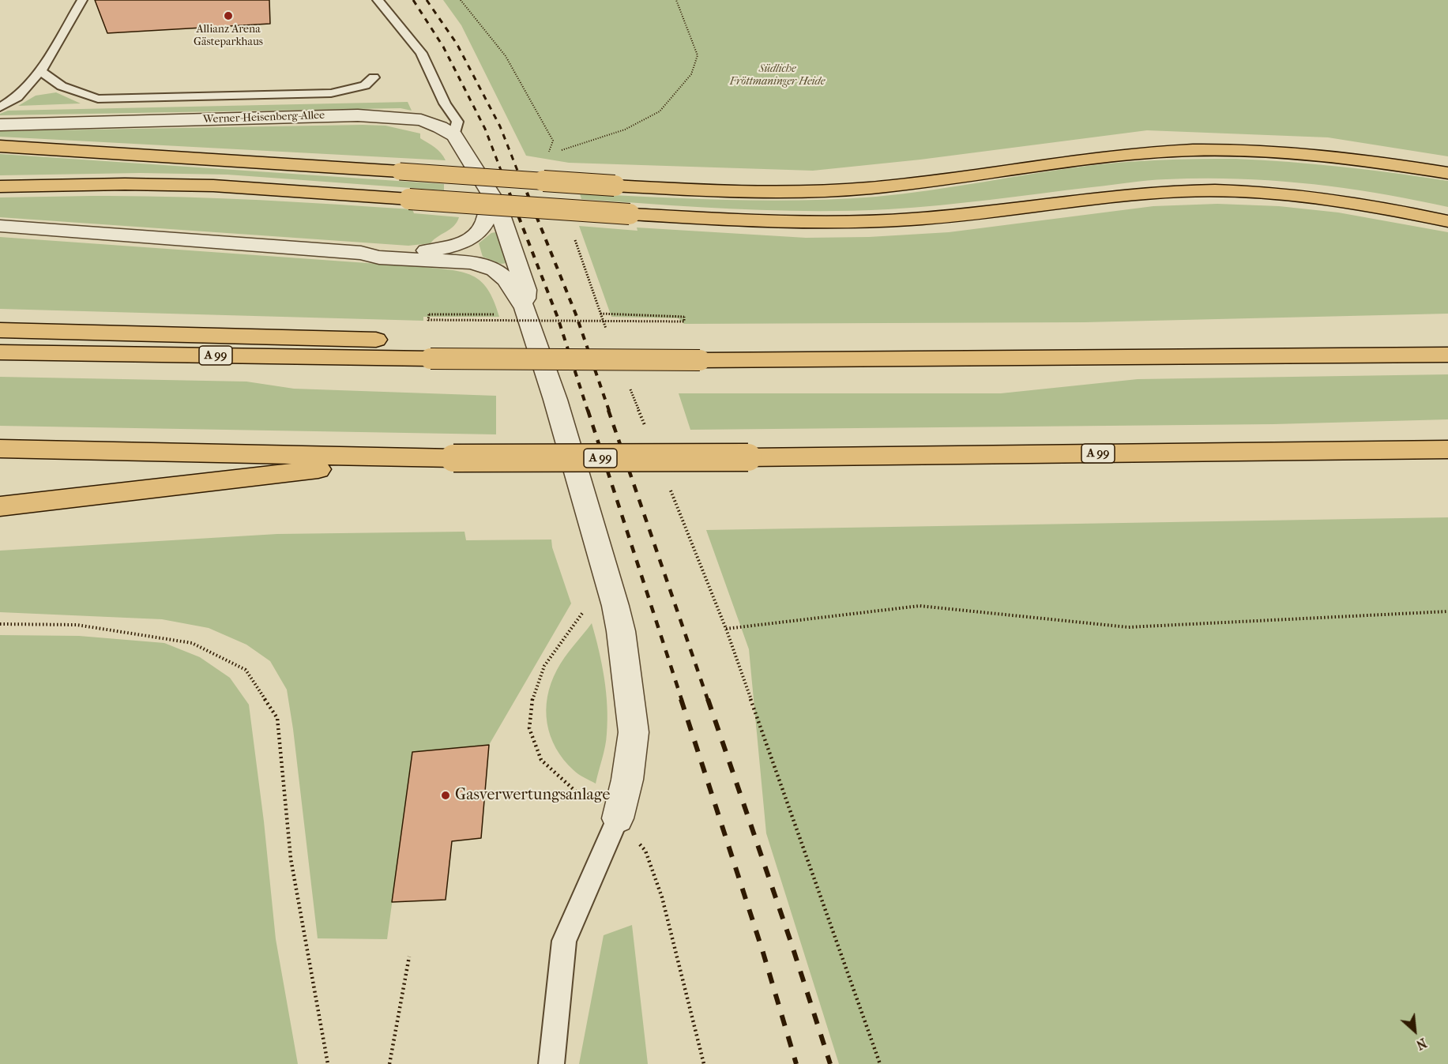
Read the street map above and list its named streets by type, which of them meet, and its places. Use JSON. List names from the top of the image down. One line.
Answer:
{"streets":{"highway":["A 99"],"street":["Werner-Heisenberg-Allee"]},"parks":["Südliche Fröttmaninger Heide"],"places":["Allianz Arena Gästeparkhaus","Gasverwertungsanlage"],"north":"bottom right"}
